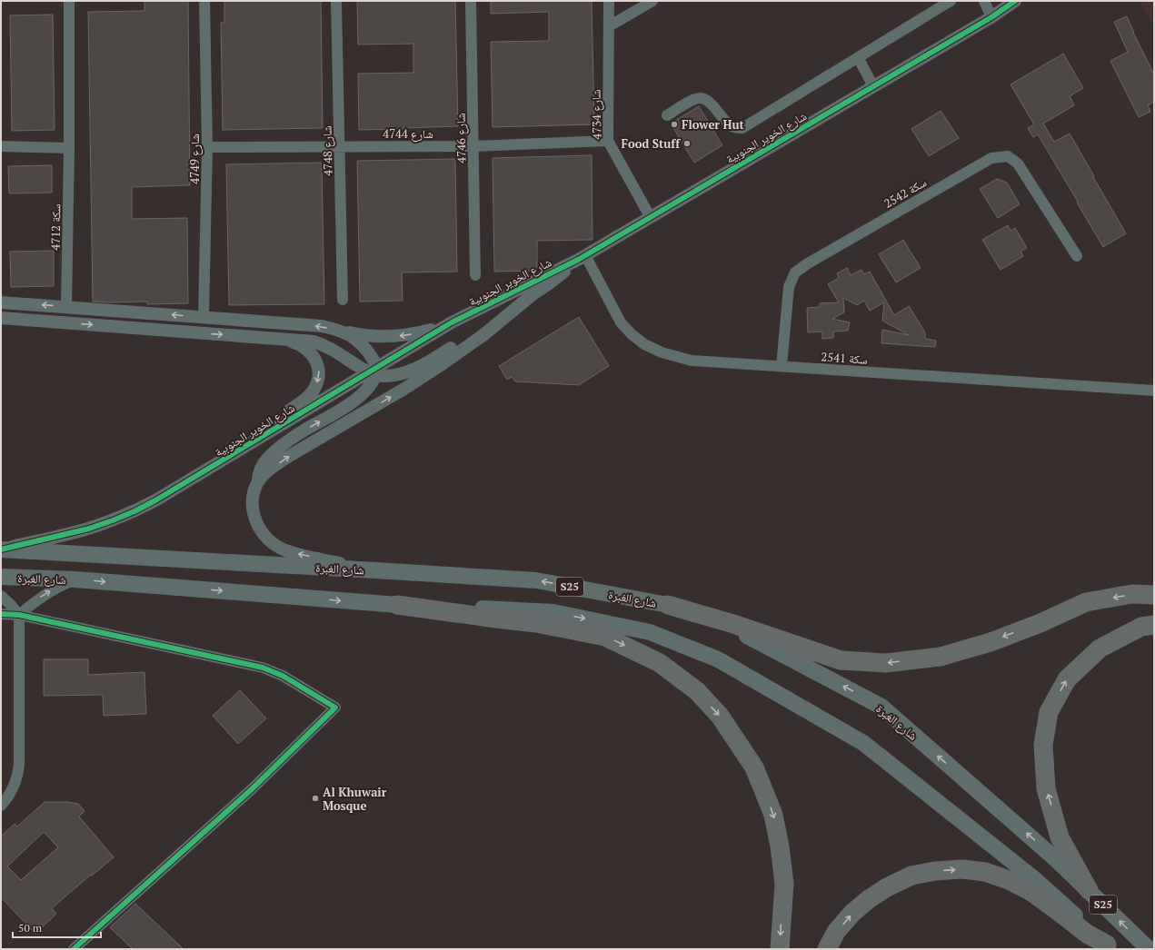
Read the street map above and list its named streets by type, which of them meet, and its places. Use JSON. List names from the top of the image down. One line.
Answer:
{"streets":{"main road":["شارع الغبرة","S25"],"street":["4734 شارع","4744 شارع","شارع الخوير الجنوبية","4746 شارع","4748 شارع","4749 شارع","سكة 2542","سكة 4712","سكة 2541"]},"crossings":[["4734 شارع","4744 شارع"],["4734 شارع","شارع الخوير الجنوبية"],["4744 شارع","4746 شارع"],["4744 شارع","4748 شارع"],["4744 شارع","4749 شارع"],["شارع الخوير الجنوبية","سكة 2541"],["شارع الخوير الجنوبية","شارع الغبرة"],["سكة 2542","سكة 2541"]],"places":["Flower Hut","Food Stuff","Al Khuwair Mosque"],"scale_bar":"50 m"}
